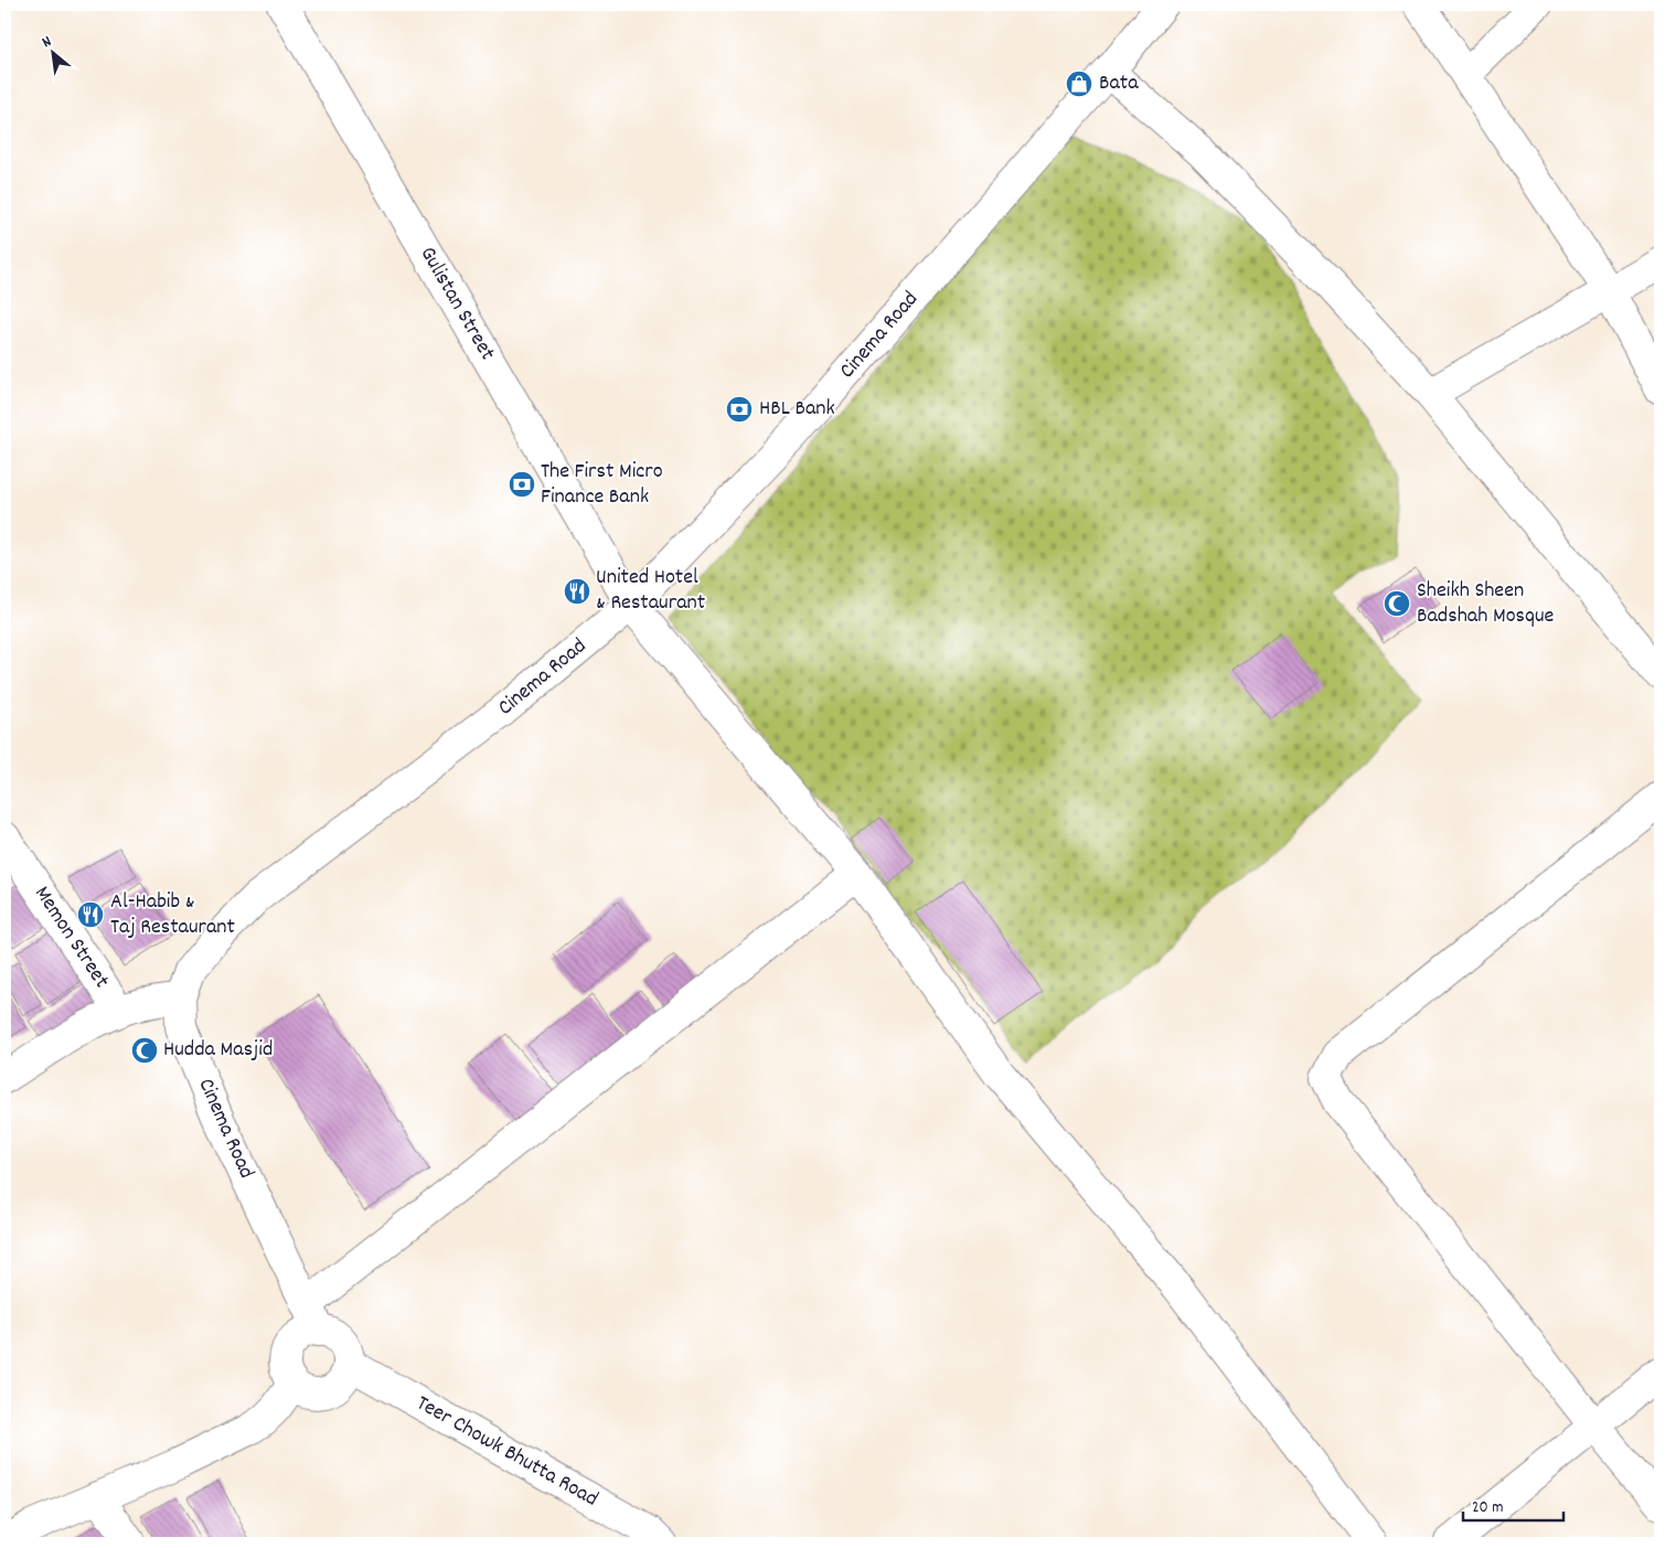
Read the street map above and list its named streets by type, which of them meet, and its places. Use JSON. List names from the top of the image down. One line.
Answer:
{"streets":{"street":["Gulistan Street","Cinema Road","Memon Street","Teer Chowk Bhutta Road"]},"crossings":[["Gulistan Street","Cinema Road"],["Cinema Road","Teer Chowk Bhutta Road"]],"places":{"shop":["Bata"],"bank":["HBL Bank","The First Micro Finance Bank"],"restaurant":["United Hotel & Restaurant","Al-Habib & Taj Restaurant"],"mosque":["Sheikh Sheen Badshah Mosque","Hudda Masjid"]},"scale_bar":"20 m","north":"top left"}
